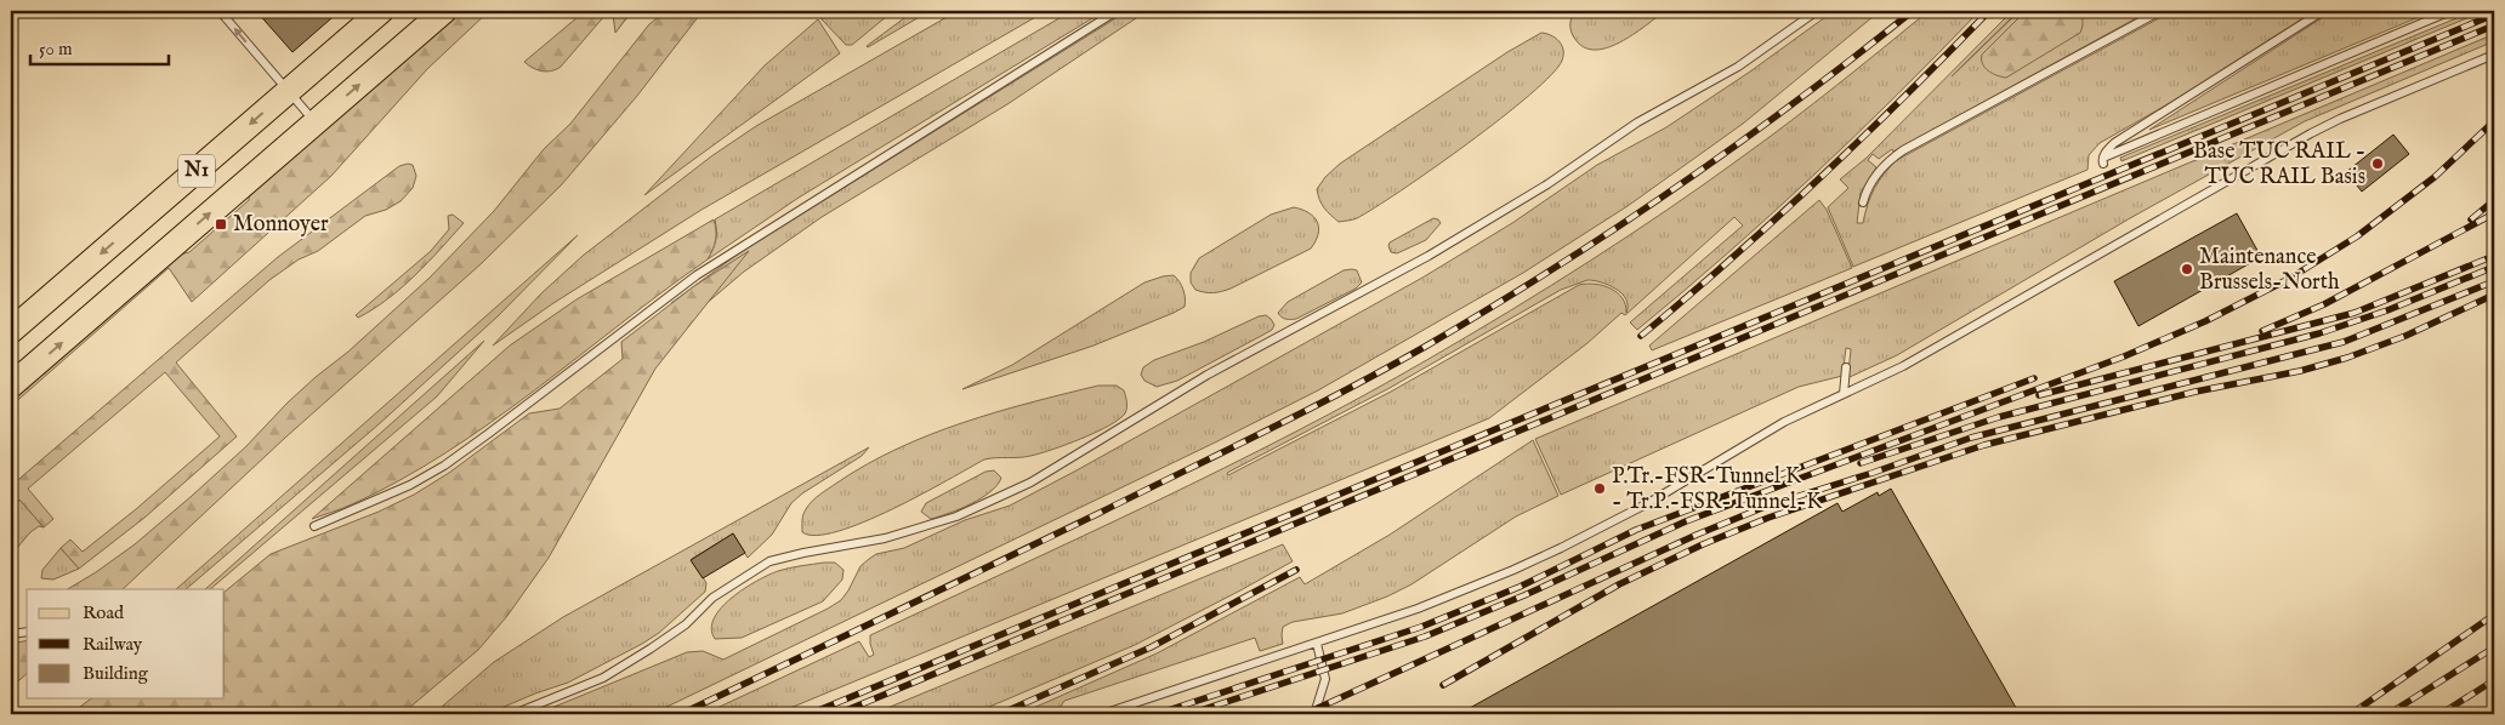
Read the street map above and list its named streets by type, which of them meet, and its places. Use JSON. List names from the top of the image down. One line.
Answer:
{"streets":{"main road":["N1"]},"places":{"other":["Base TUC RAIL - TUC RAIL Basis","Maintenance Brussels-North","P.Tr.-FSR-Tunnel K - Tr.P.-FSR-Tunnel-K"],"transit":["Monnoyer"]},"legend":["Road","Railway","Building"],"scale_bar":"50 m"}
